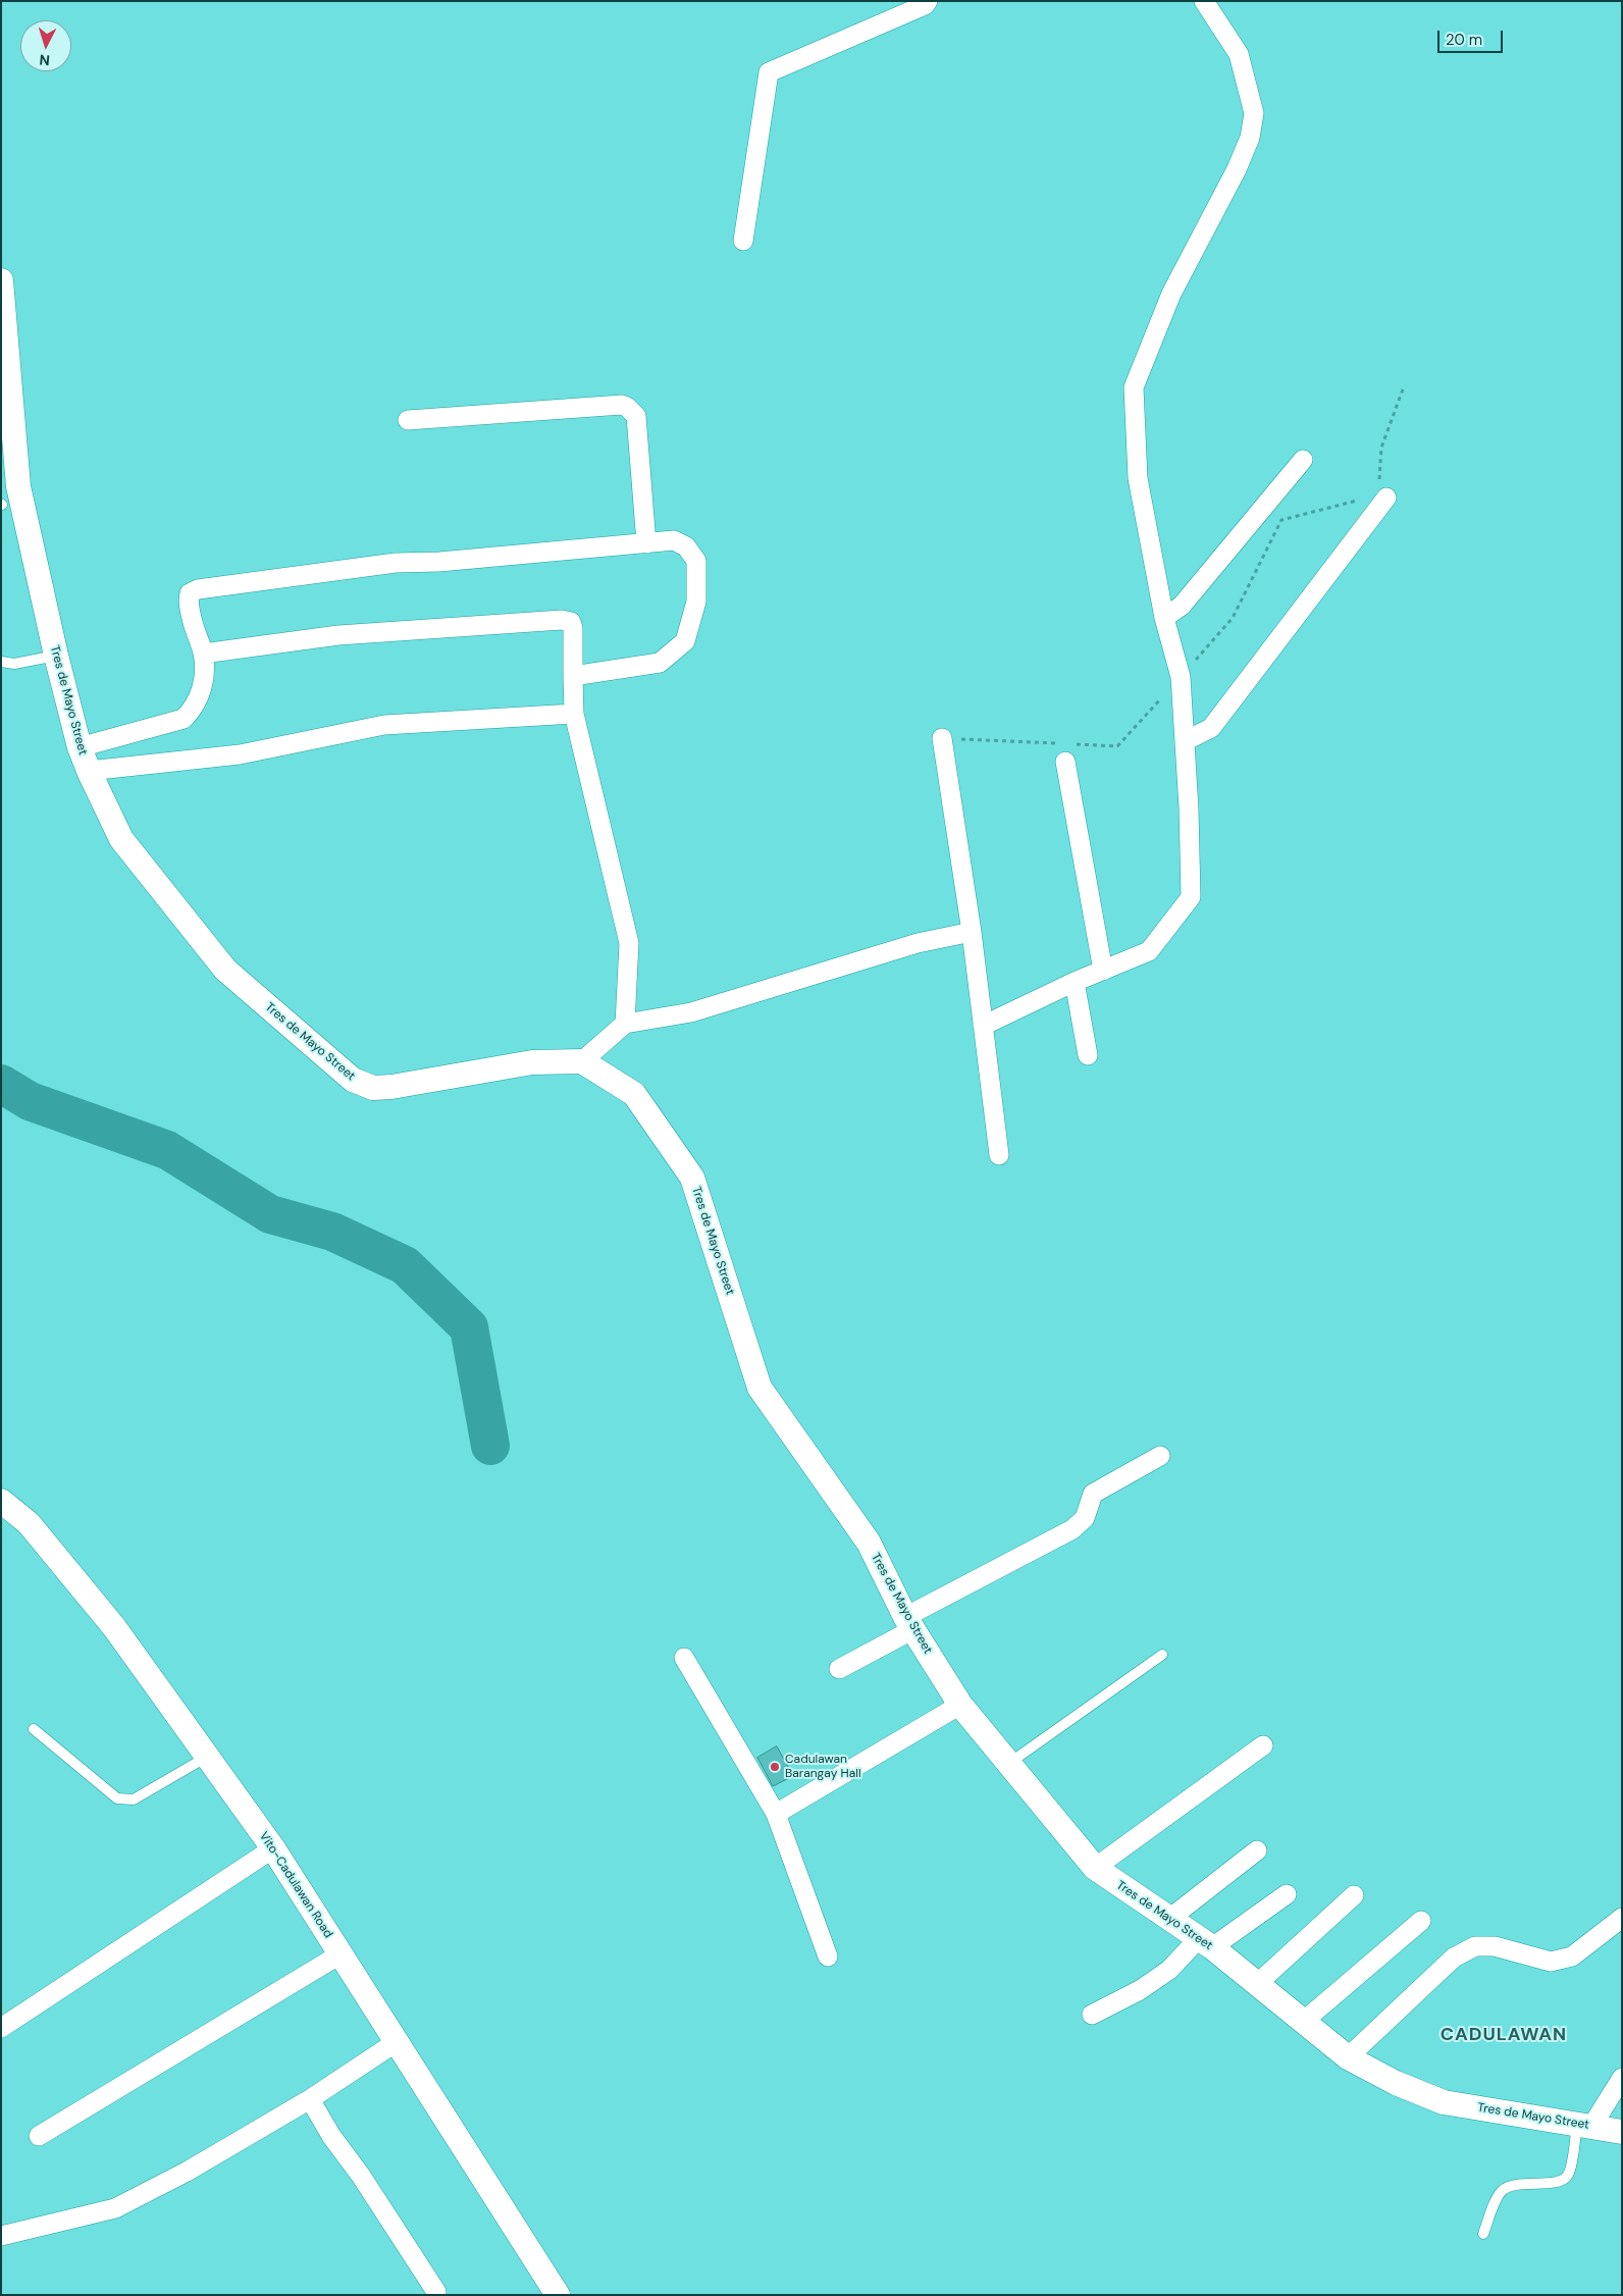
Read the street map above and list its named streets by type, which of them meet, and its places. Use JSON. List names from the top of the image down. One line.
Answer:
{"streets":{"street":["Tres de Mayo Street","Vito-Cadulawan Road"]},"districts":["CADULAWAN"],"places":["Cadulawan Barangay Hall"],"scale_bar":"20 m","north":"bottom"}
